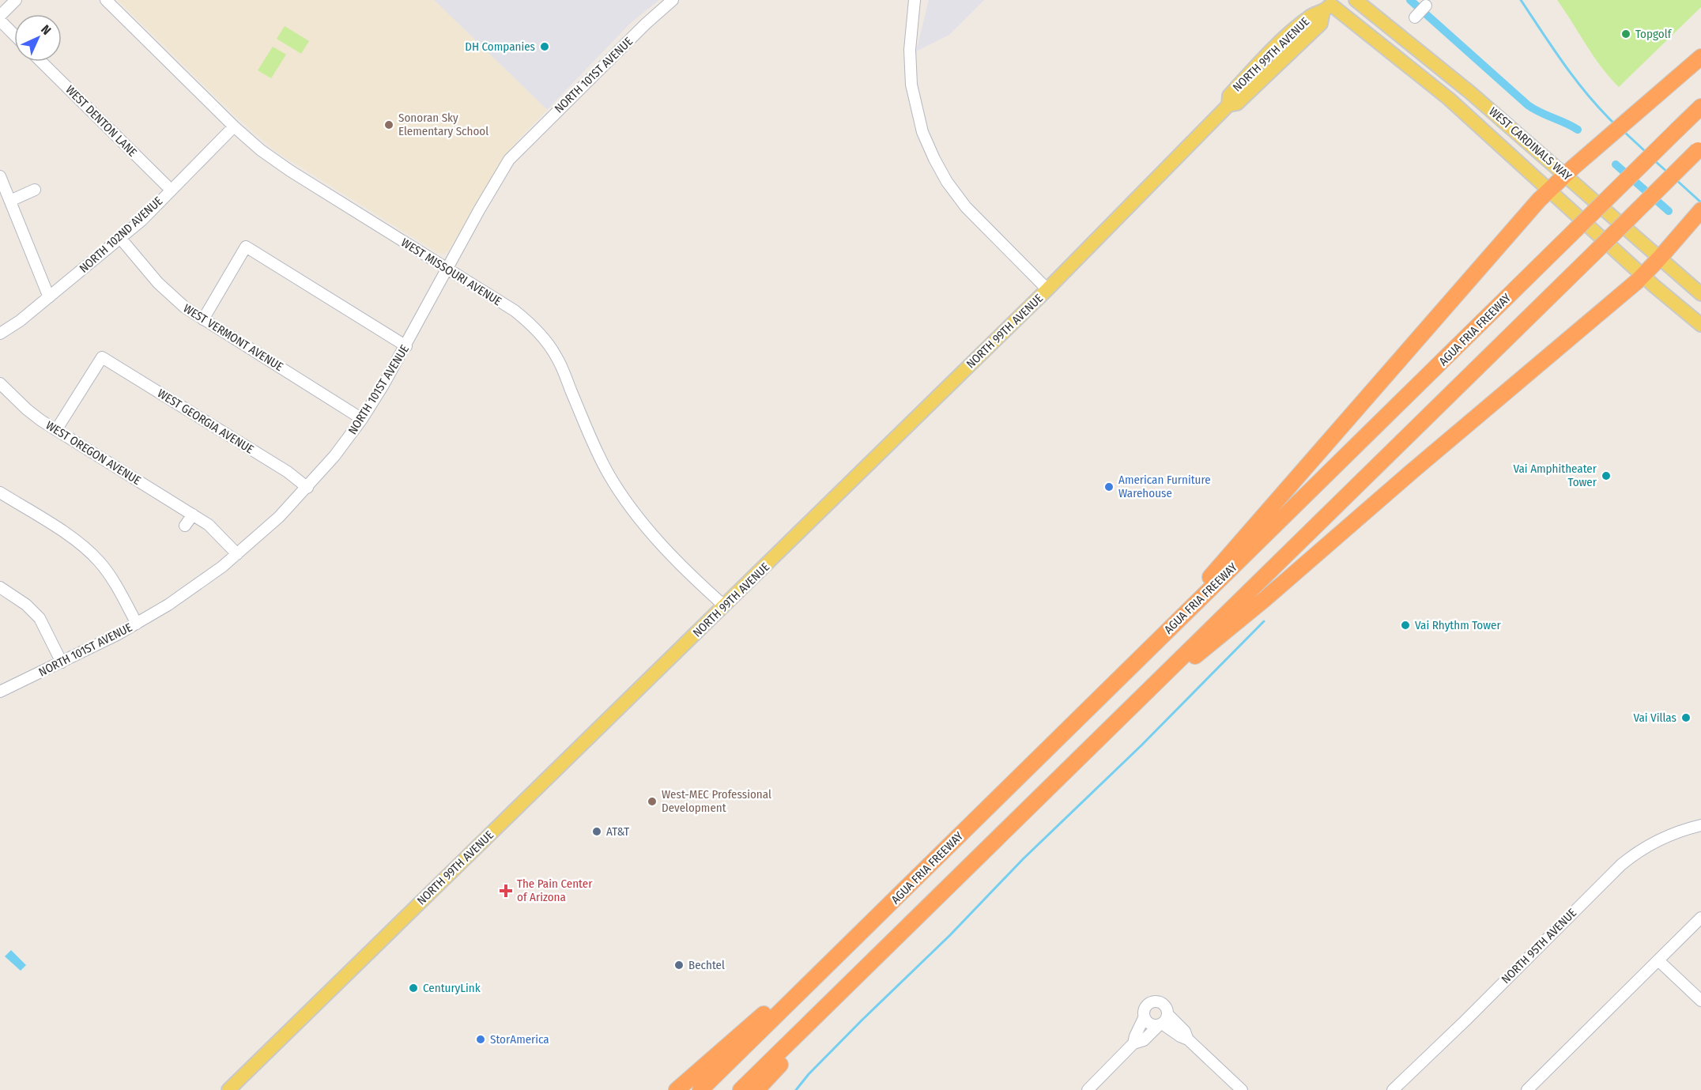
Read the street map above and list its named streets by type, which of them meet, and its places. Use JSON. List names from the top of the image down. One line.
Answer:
{"streets":{"highway":["AGUA FRIA FREEWAY"],"main road":["NORTH 99TH AVENUE","WEST CARDINALS WAY"],"street":["NORTH 101ST AVENUE","WEST DENTON LANE","NORTH 102ND AVENUE","WEST MISSOURI AVENUE","WEST VERMONT AVENUE","WEST GEORGIA AVENUE","WEST OREGON AVENUE","NORTH 95TH AVENUE"]},"crossings":[["NORTH 99TH AVENUE","WEST CARDINALS WAY"],["NORTH 99TH AVENUE","WEST MISSOURI AVENUE"],["NORTH 101ST AVENUE","WEST MISSOURI AVENUE"],["NORTH 101ST AVENUE","WEST VERMONT AVENUE"],["NORTH 101ST AVENUE","WEST GEORGIA AVENUE"],["NORTH 101ST AVENUE","WEST OREGON AVENUE"],["WEST DENTON LANE","NORTH 102ND AVENUE"],["NORTH 102ND AVENUE","WEST MISSOURI AVENUE"],["NORTH 102ND AVENUE","WEST VERMONT AVENUE"],["WEST GEORGIA AVENUE","WEST OREGON AVENUE"]],"places":{"other":["Topgolf","DH Companies","Sonoran Sky Elementary School","Vai Amphitheater Tower","American Furniture Warehouse","Vai Rhythm Tower","Vai Villas","West-MEC Professional Development","AT&T","Bechtel","CenturyLink","StorAmerica"],"health":["The Pain Center of Arizona"]},"north":"top right"}
